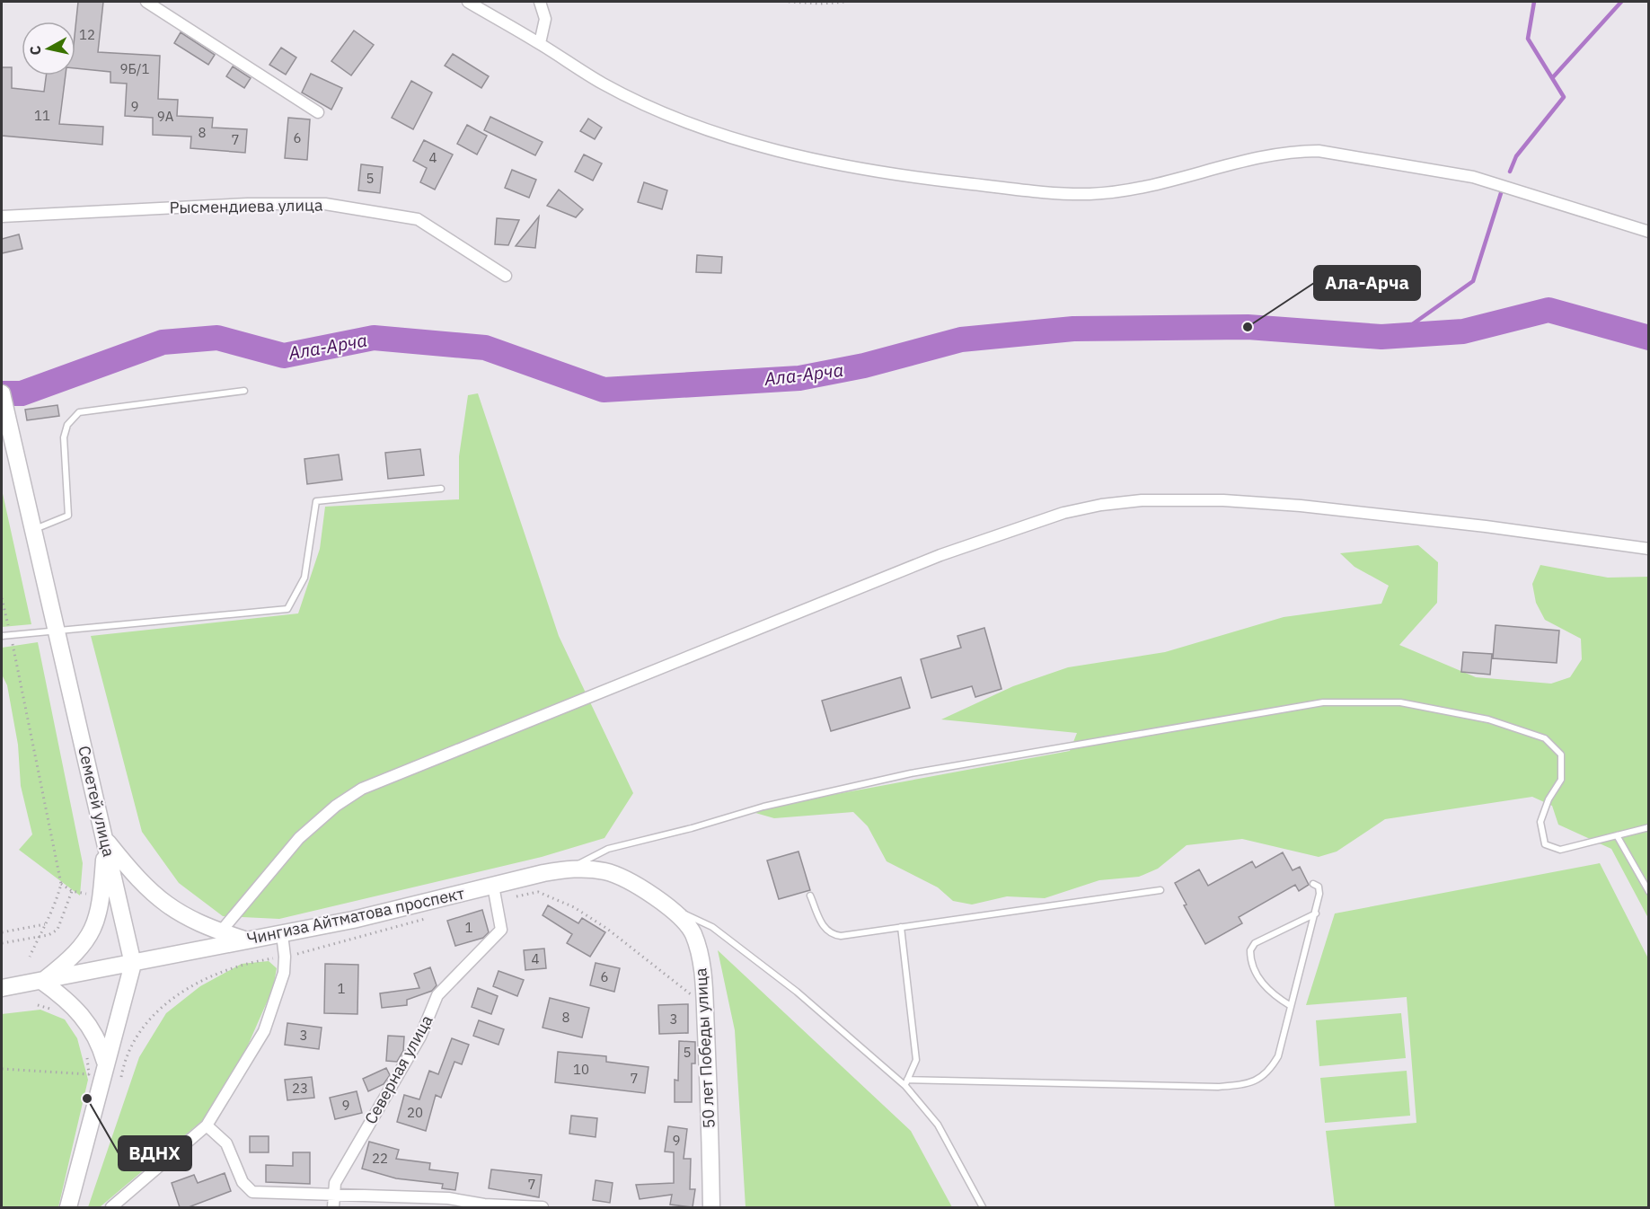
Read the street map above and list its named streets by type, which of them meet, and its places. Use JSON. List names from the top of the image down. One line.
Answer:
{"streets":{"main road":["Семетей улица","Чингиза Айтматова проспект","50 лет Победы улица"],"street":["Рысмендиева улица","Северная улица"]},"crossings":[["Семетей улица","Чингиза Айтматова проспект"],["Чингиза Айтматова проспект","50 лет Победы улица"],["Чингиза Айтматова проспект","Северная улица"]],"water":["Ала-Арча"],"places":["Ала-Арча","ВДНХ"],"house_numbers":["12","9Б/1","9","11","9А","8","6","7","4","5","1","4","6","1","8","3","3","5","10","7","23","9","20","9","22","7"],"north":"left"}
